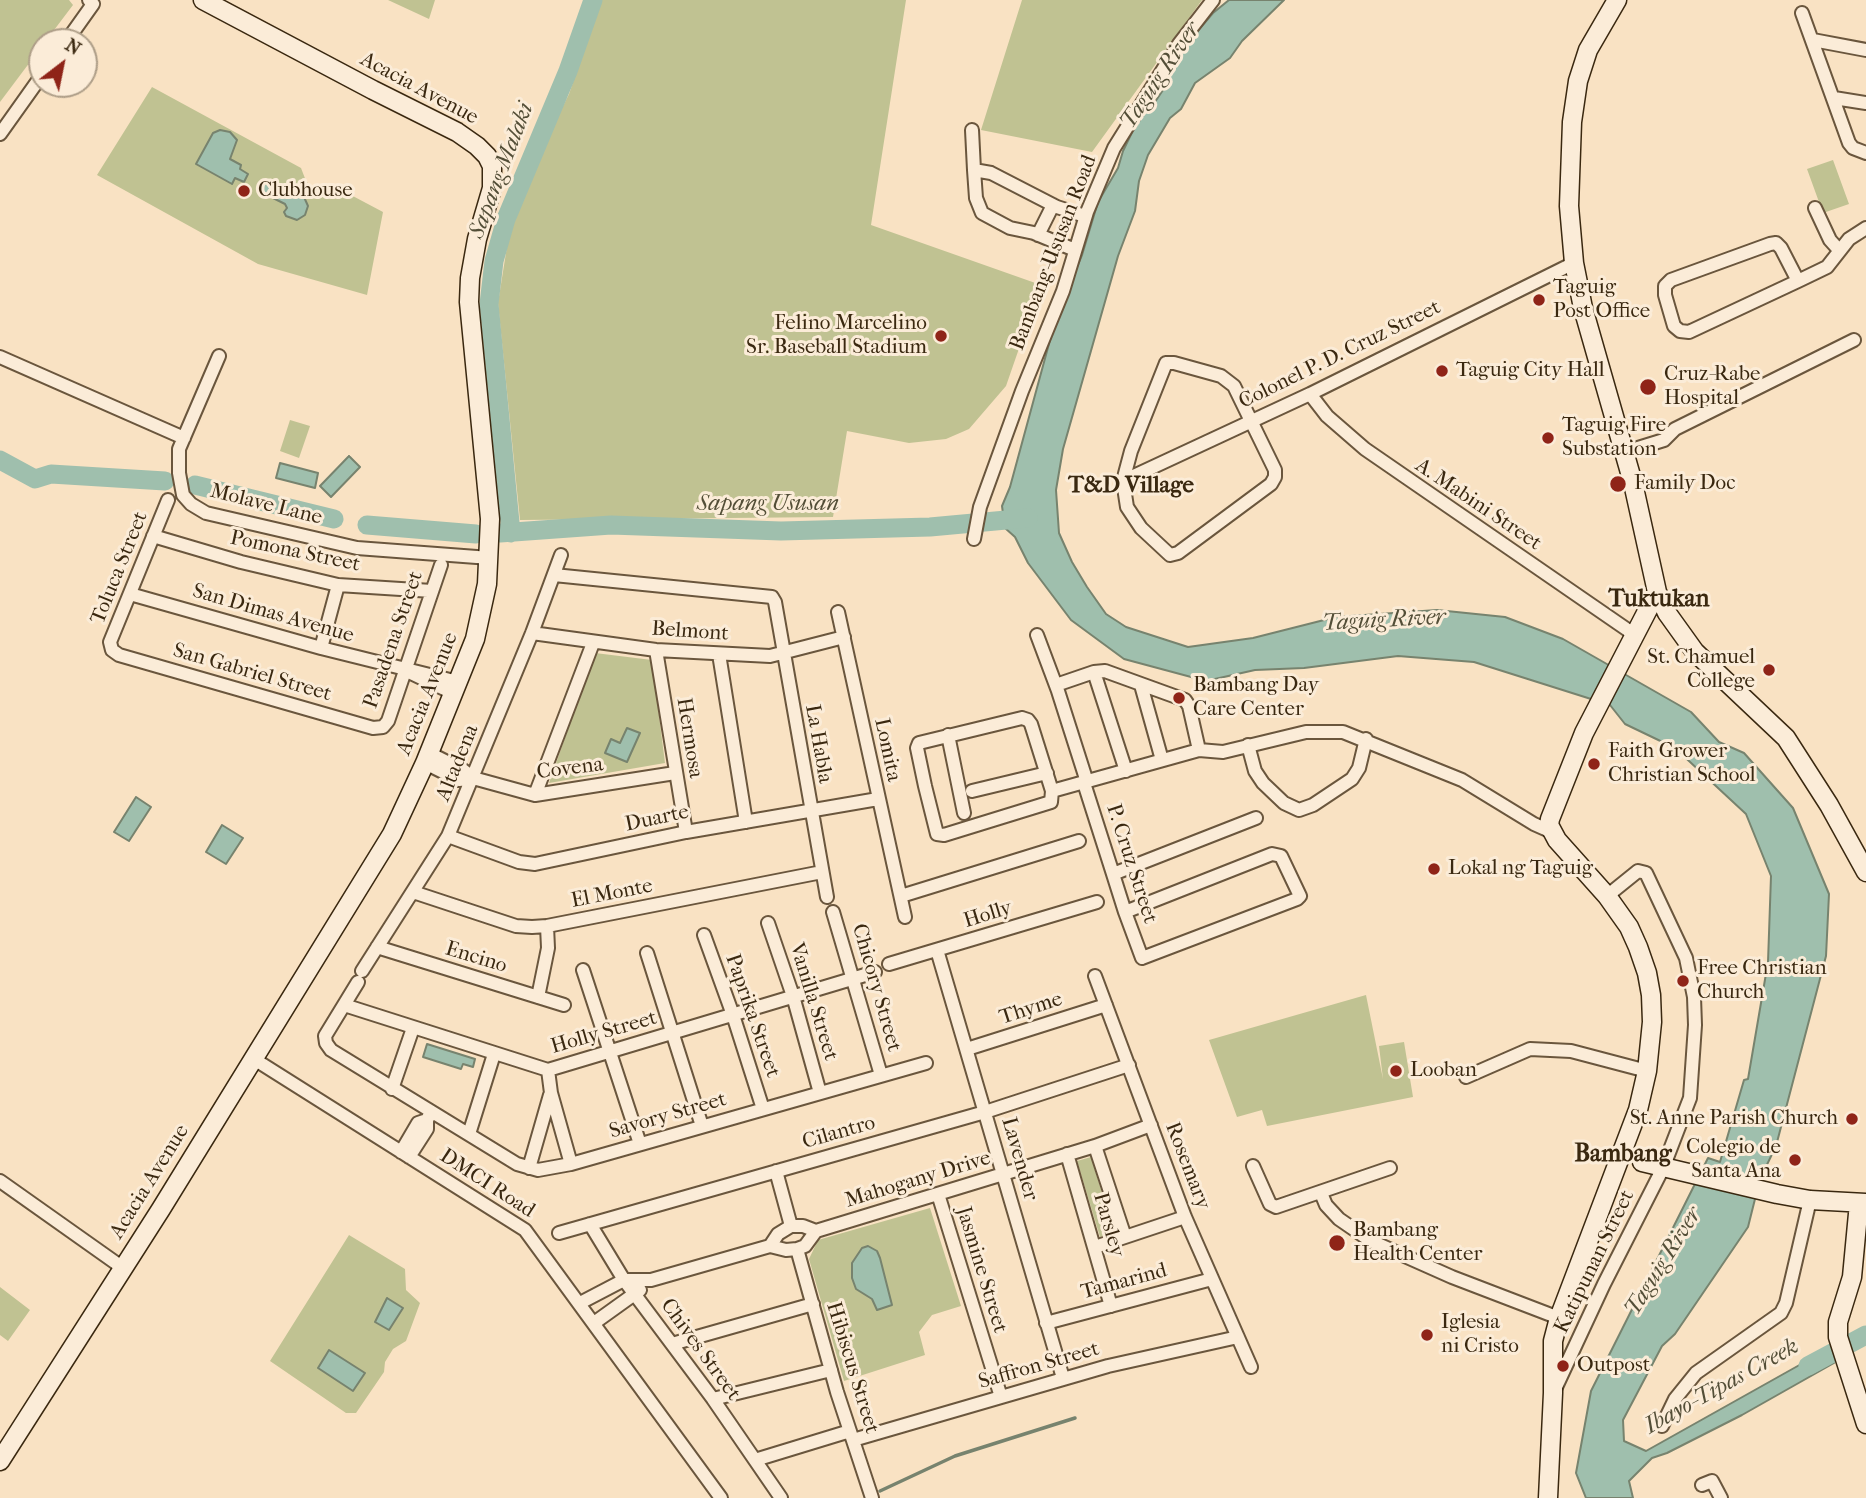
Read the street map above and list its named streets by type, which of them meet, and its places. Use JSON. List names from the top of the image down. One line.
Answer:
{"streets":{"main road":["Acacia Avenue"],"street":["Bambang-Ususan Road","Colonel P. D. Cruz Street","Molave Lane","A. Mabini Street","Pomona Street","Toluca Street","San Dimas Avenue","Belmont","Pasadena Street","San Gabriel Street","Hermosa","La Habla","Lomita","Altadena","Covena","Duarte","P. Cruz Street","El Monte","Holly","Encino","Chicory Street","Vanilla Street","Thyme","Paprika Street","Holly Street","Savory Street","Cilantro","Lavender","Rosemary","Mahogany Drive","DMCI Road","Parsley","Katipunan Street","Jasmine Street","Tamarind","Chives Street","Saffron Street","Hibiscus Street"]},"crossings":[["Acacia Avenue","Molave Lane"],["Acacia Avenue","San Dimas Avenue"],["Acacia Avenue","Covena"],["Acacia Avenue","DMCI Road"],["Colonel P. D. Cruz Street","A. Mabini Street"],["Pomona Street","Toluca Street"],["Pomona Street","Pasadena Street"],["Toluca Street","San Dimas Avenue"],["Toluca Street","San Gabriel Street"],["San Dimas Avenue","Pasadena Street"],["Belmont","Hermosa"],["Belmont","La Habla"],["Belmont","Lomita"],["Belmont","Altadena"],["Pasadena Street","San Gabriel Street"],["Hermosa","Covena"],["Hermosa","Duarte"],["La Habla","Altadena"],["La Habla","Duarte"],["La Habla","El Monte"],["Lomita","Duarte"],["Altadena","Covena"],["Altadena","Duarte"],["Altadena","El Monte"],["Altadena","Encino"],["Altadena","Holly Street"],["Holly","Lavender"],["Chicory Street","Holly Street"],["Chicory Street","Savory Street"],["Vanilla Street","Holly Street"],["Vanilla Street","Savory Street"],["Thyme","Lavender"],["Thyme","Rosemary"],["Paprika Street","Holly Street"],["Paprika Street","Savory Street"],["Cilantro","Lavender"],["Cilantro","Rosemary"],["Cilantro","Chives Street"],["Lavender","Mahogany Drive"],["Lavender","Tamarind"],["Lavender","Saffron Street"],["Rosemary","Mahogany Drive"],["Rosemary","Tamarind"],["Rosemary","Saffron Street"],["Mahogany Drive","Parsley"],["Mahogany Drive","Jasmine Street"],["Parsley","Tamarind"],["Jasmine Street","Saffron Street"],["Chives Street","Saffron Street"],["Saffron Street","Hibiscus Street"]],"districts":["T&D Village","Tuktukan","Bambang"],"water":["Taguig River","Sapang Malaki","Sapang Ususan","Ibayo-Tipas Creek"],"places":["Clubhouse","Taguig Post Office","Felino Marcelino Sr. Baseball Stadium","Taguig City Hall","Cruz-Rabe Hospital","Taguig Fire Substation","Family Doc","St. Chamuel College","Bambang Day Care Center","Faith Grower Christian School","Lokal ng Taguig","Free Christian Church","Looban","St. Anne Parish Church","Colegio de Santa Ana","Bambang Health Center","Iglesia ni Cristo","Outpost"],"north":"top right"}
